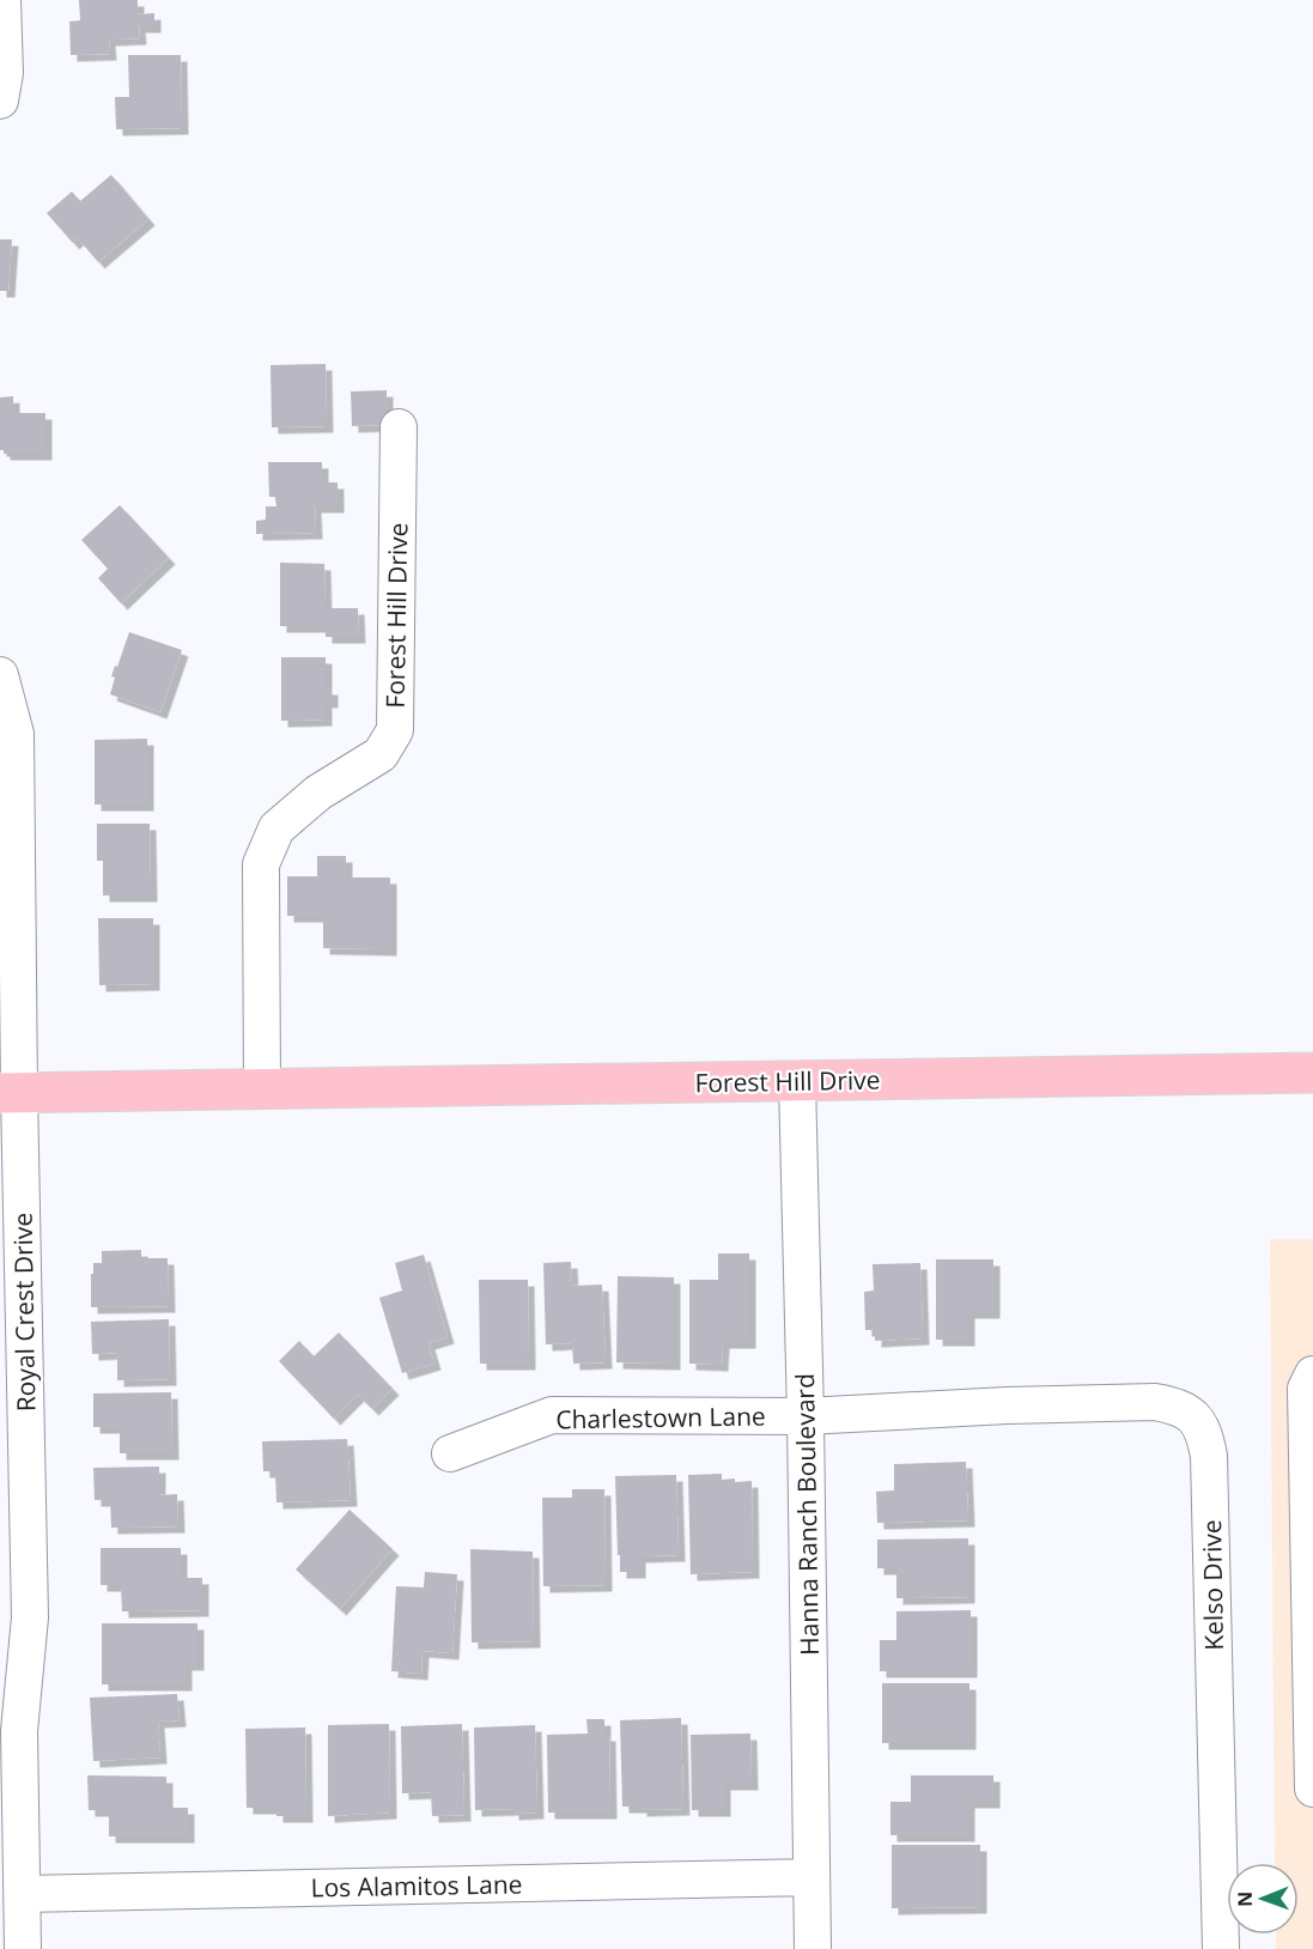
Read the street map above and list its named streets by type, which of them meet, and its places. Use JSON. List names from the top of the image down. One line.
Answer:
{"streets":{"main road":["Forest Hill Drive"],"street":["Royal Crest Drive","Charlestown Lane","Hanna Ranch Boulevard","Kelso Drive","Los Alamitos Lane"]},"crossings":[["Forest Hill Drive","Royal Crest Drive"],["Forest Hill Drive","Hanna Ranch Boulevard"],["Royal Crest Drive","Los Alamitos Lane"],["Charlestown Lane","Hanna Ranch Boulevard"],["Charlestown Lane","Kelso Drive"],["Hanna Ranch Boulevard","Los Alamitos Lane"]],"north":"left"}
